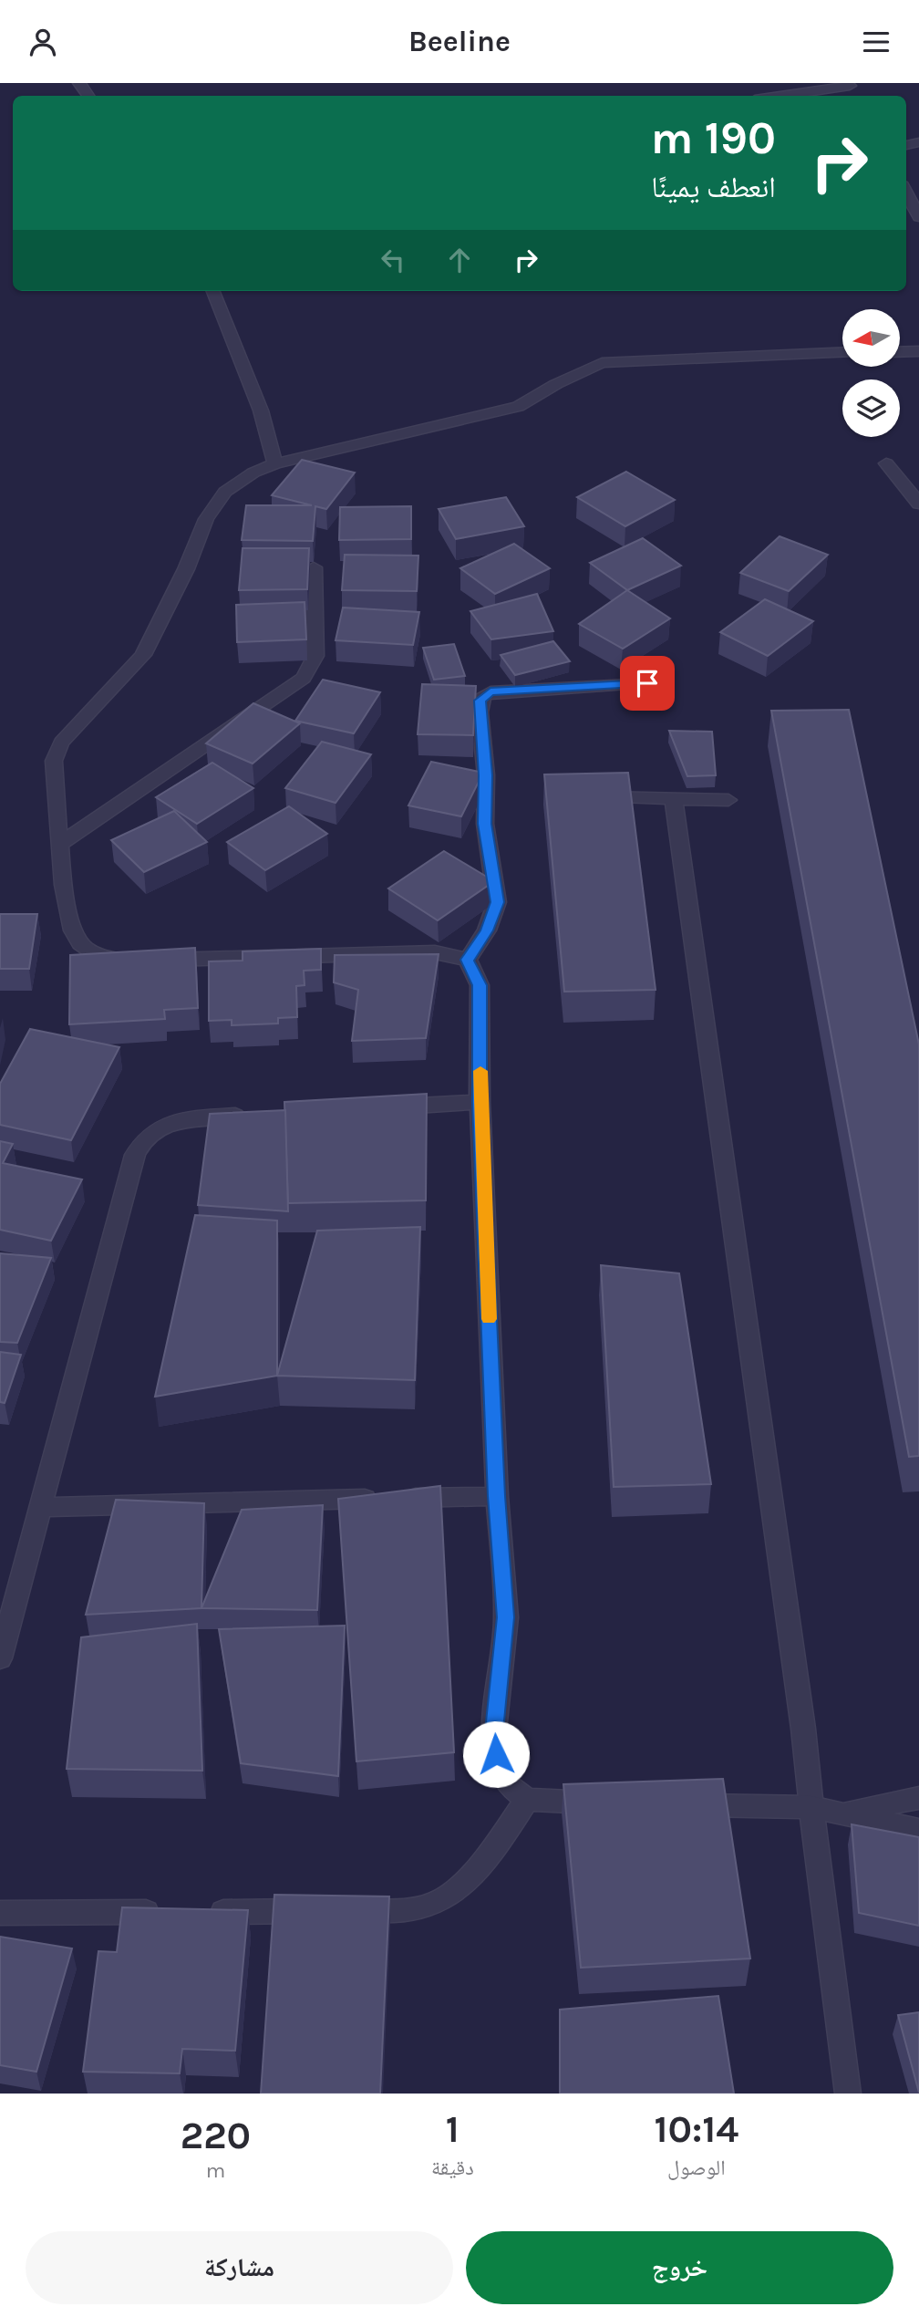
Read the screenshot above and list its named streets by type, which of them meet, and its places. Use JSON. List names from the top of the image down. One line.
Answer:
{"north":"left","page":{"header":"Beeline","turn":["190 m","انعطف يمينًا"],"eta":["10:14","الوصول","1","دقيقة","220","m"],"buttons":["خروج","مشاركة"]}}
